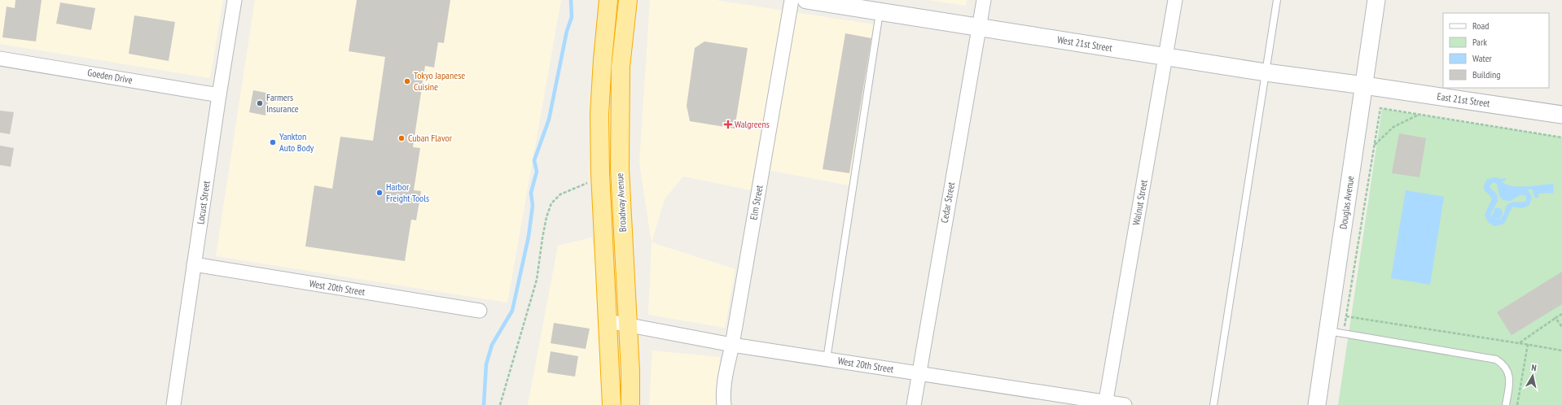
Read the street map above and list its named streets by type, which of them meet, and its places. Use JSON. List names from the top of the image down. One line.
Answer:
{"streets":{"highway":["Broadway Avenue"],"street":["West 21st Street","Goeden Drive","East 21st Street","Locust Street","Elm Street","Cedar Street","Walnut Street","Douglas Avenue","West 20th Street"]},"crossings":[["West 21st Street","East 21st Street"],["West 21st Street","Cedar Street"],["West 21st Street","Walnut Street"],["West 21st Street","Douglas Avenue"],["Goeden Drive","Locust Street"],["East 21st Street","Douglas Avenue"],["Locust Street","West 20th Street"],["Broadway Avenue","West 20th Street"],["Elm Street","West 20th Street"],["Cedar Street","West 20th Street"],["Walnut Street","West 20th Street"]],"places":{"other":["Tokyo Japanese Cuisine","Farmers Insurance","Cuban Flavor","Yankton Auto Body","Harbor Freight Tools"],"health":["Walgreens"]},"legend":["Road","Park","Water","Building"],"north":"top"}
